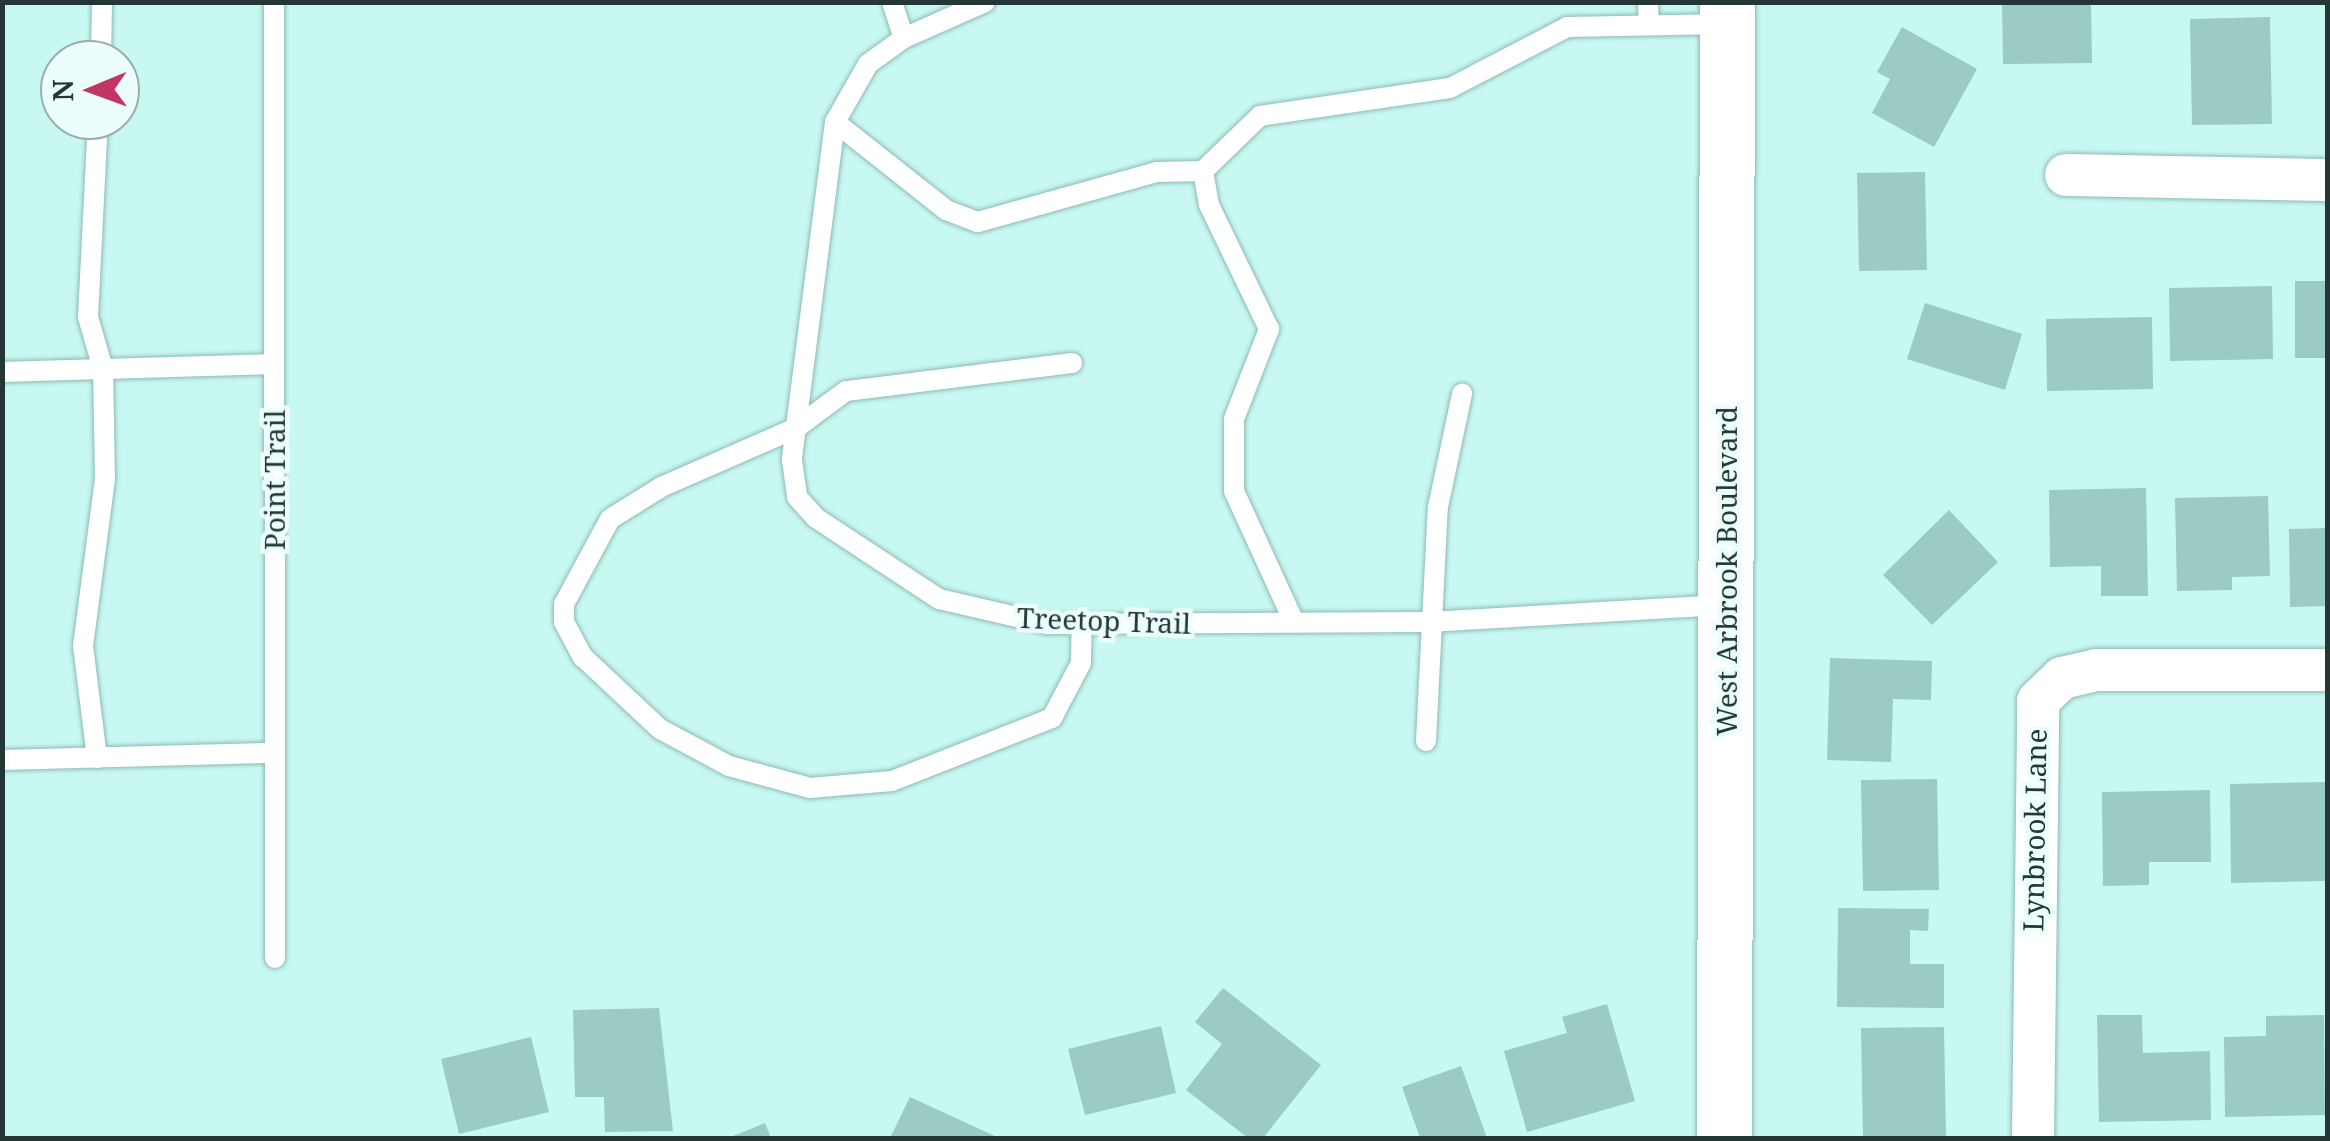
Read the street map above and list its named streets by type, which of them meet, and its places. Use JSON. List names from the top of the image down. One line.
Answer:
{"streets":{"street":["West Arbrook Boulevard","Lynbrook Lane"],"lane":["Point Trail","Treetop Trail"]},"crossings":[["West Arbrook Boulevard","Treetop Trail"]],"north":"left"}
